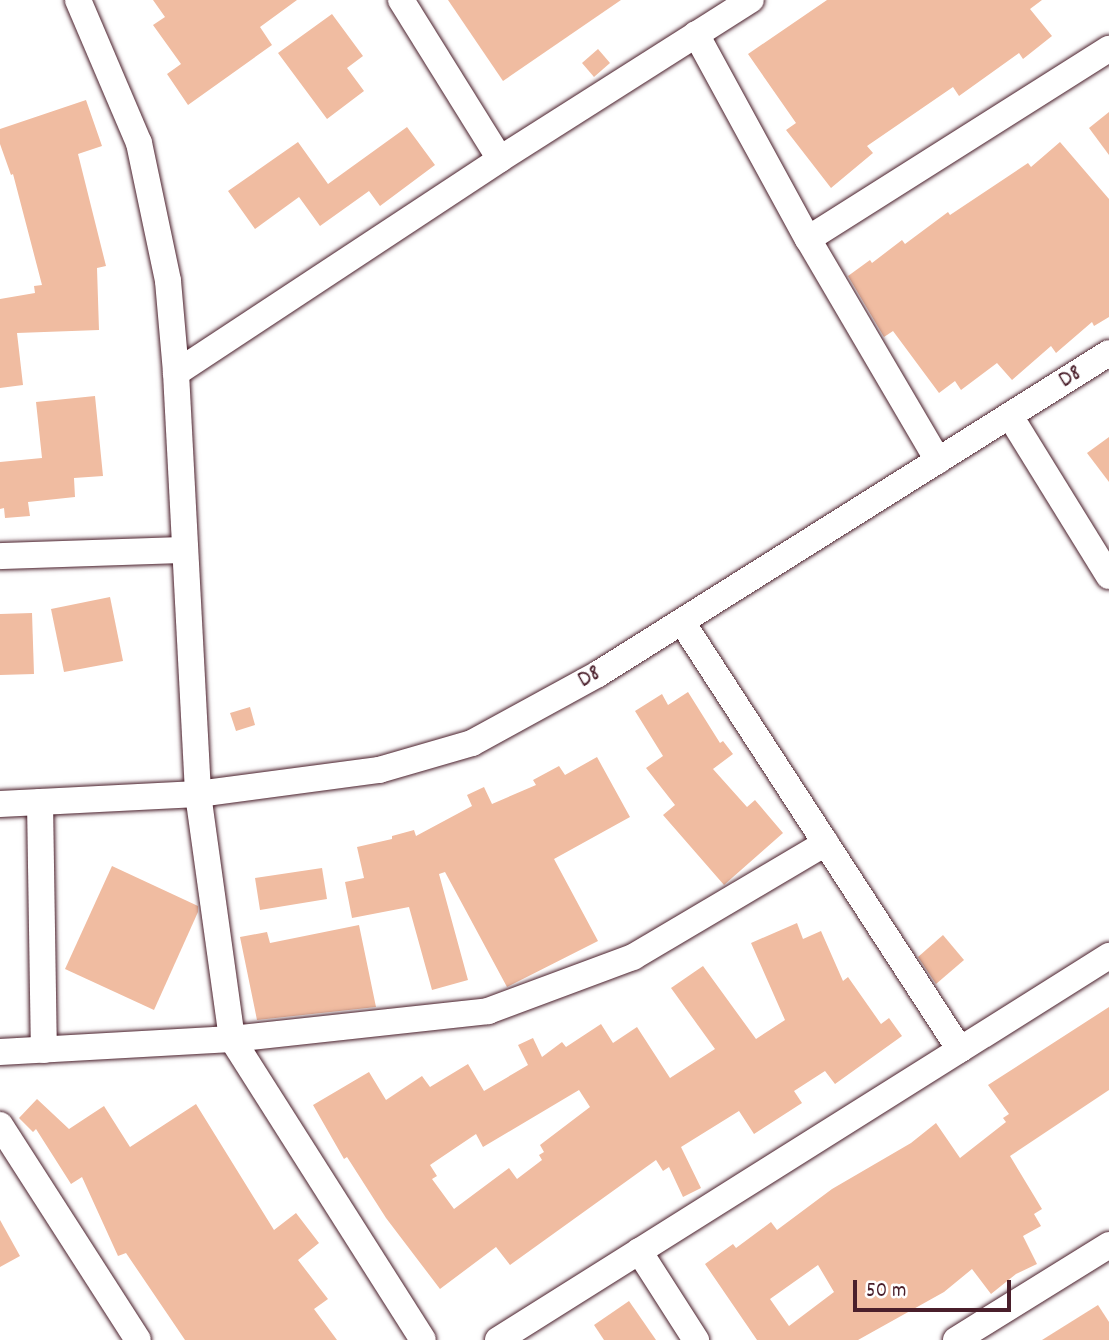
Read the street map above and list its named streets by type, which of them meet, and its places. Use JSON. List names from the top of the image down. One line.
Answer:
{"streets":{"street":["D8"]},"scale_bar":"50 m"}
